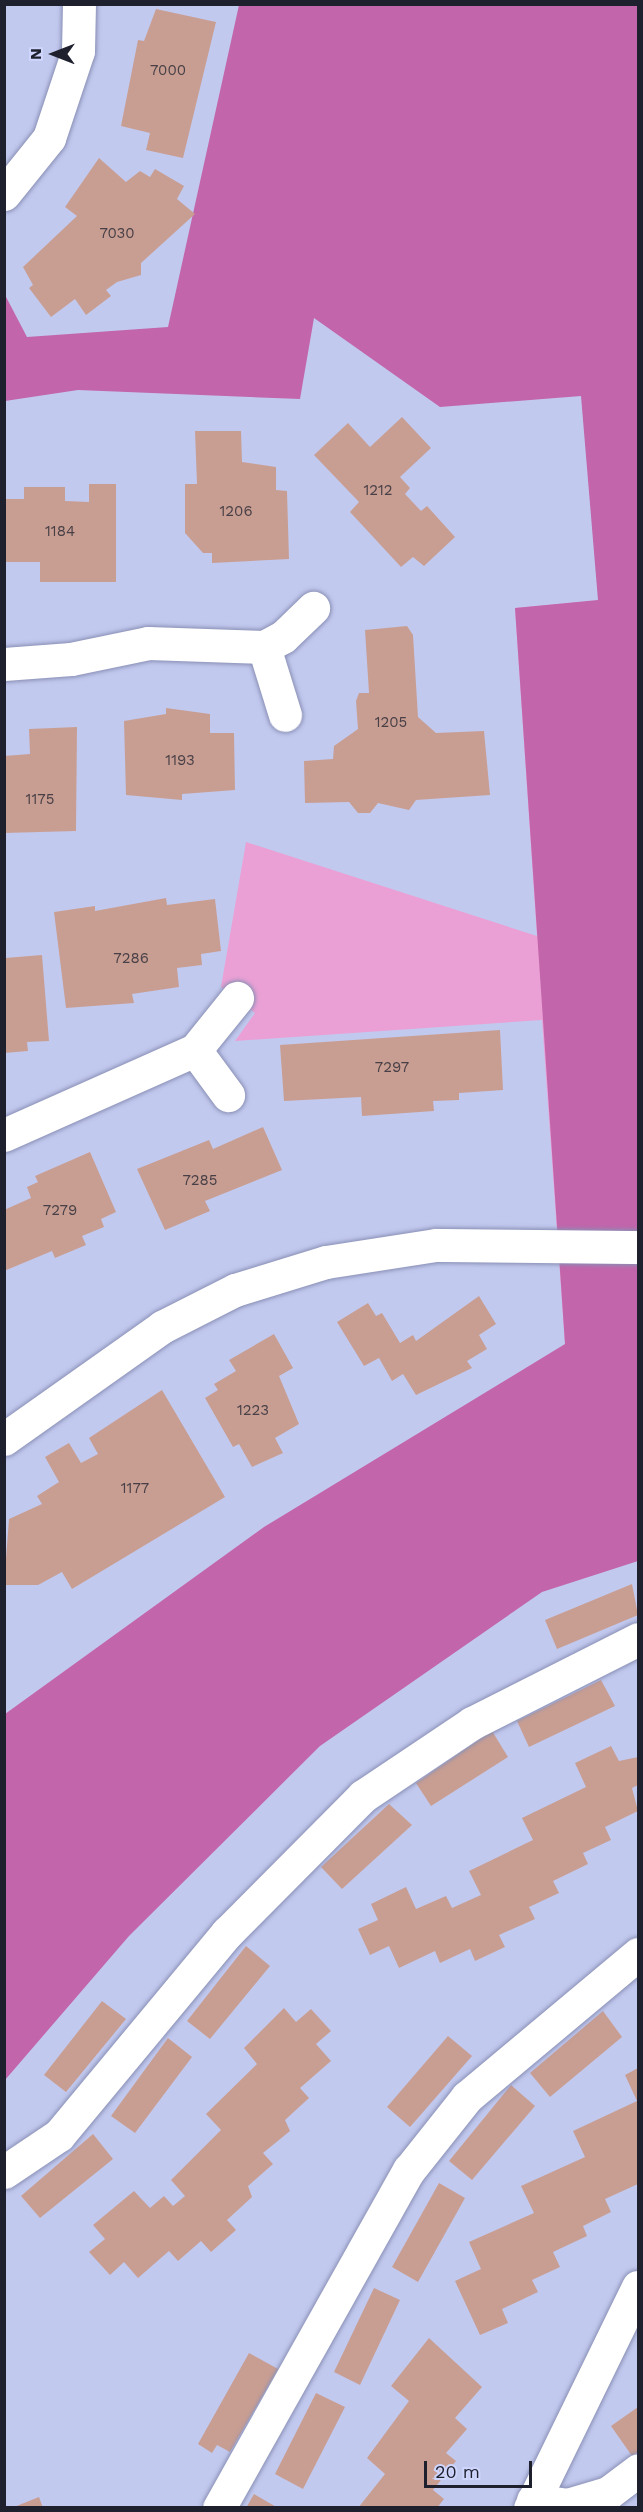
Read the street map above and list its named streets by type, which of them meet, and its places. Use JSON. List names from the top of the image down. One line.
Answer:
{"house_numbers":["7000","7030","1212","1206","1184","1205","1193","1175","7286","7297","7285","7279","1223","1177"],"scale_bar":"20 m","north":"left"}
